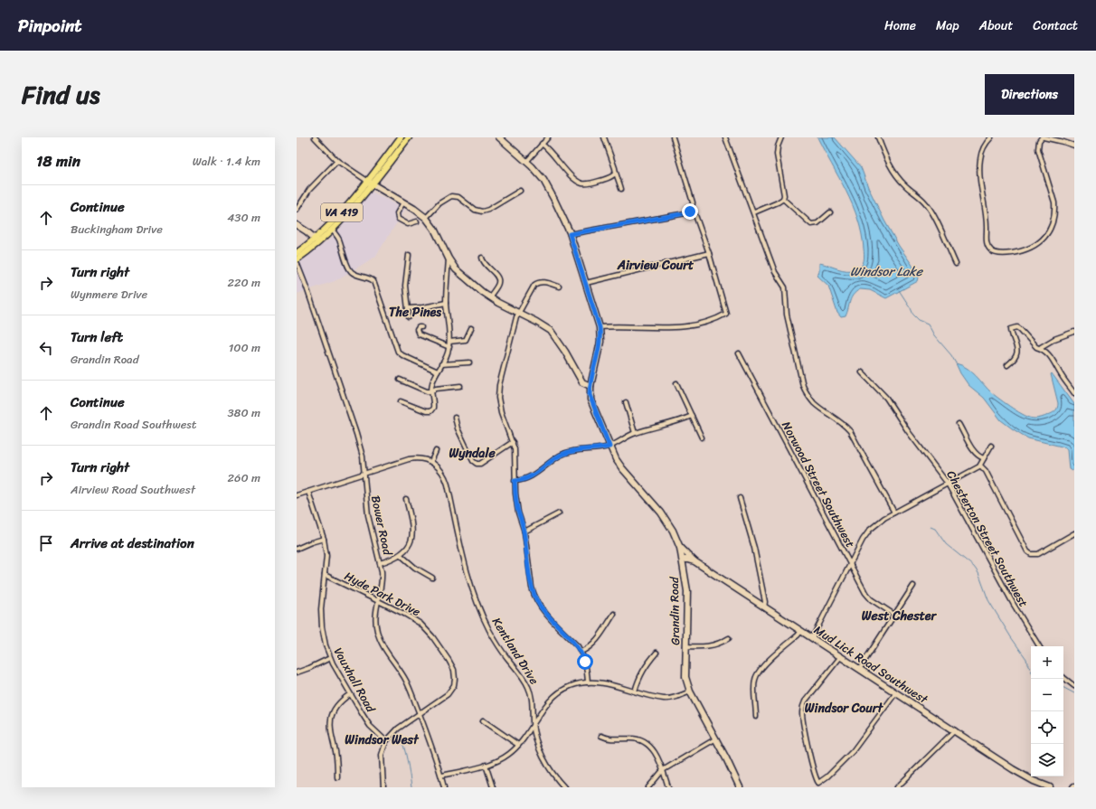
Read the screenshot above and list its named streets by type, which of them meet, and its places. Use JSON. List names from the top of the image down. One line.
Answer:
{"streets":{"main road":["VA 419"],"street":["Norwood Street Southwest","Bower Road","Chesterton Street Southwest","Hyde Park Drive","Grandin Road","Kentland Drive","Mud Lick Road Southwest","Vauxhall Road"]},"crossings":[["VA 419","Bower Road"],["Bower Road","Hyde Park Drive"],["Hyde Park Drive","Vauxhall Road"],["Grandin Road","Mud Lick Road Southwest"]],"districts":["Airview Court","The Pines","Wyndale","West Chester","Windsor Court","Windsor West"],"water":["Windsor Lake"],"page":{"header":"Pinpoint","nav":["Home","Map","About","Contact"],"title":"Find us","buttons":"Directions","heading":["18 min","Walk · 1.4 km"],"list":[["Continue","Buckingham Drive","430 m"],["Turn right","Wynmere Drive","220 m"],["Turn left","Grandin Road","100 m"],["Continue","Grandin Road Southwest","380 m"],["Turn right","Airview Road Southwest","260 m"],"Arrive at destination"],"map_buttons":["+","−"]}}
